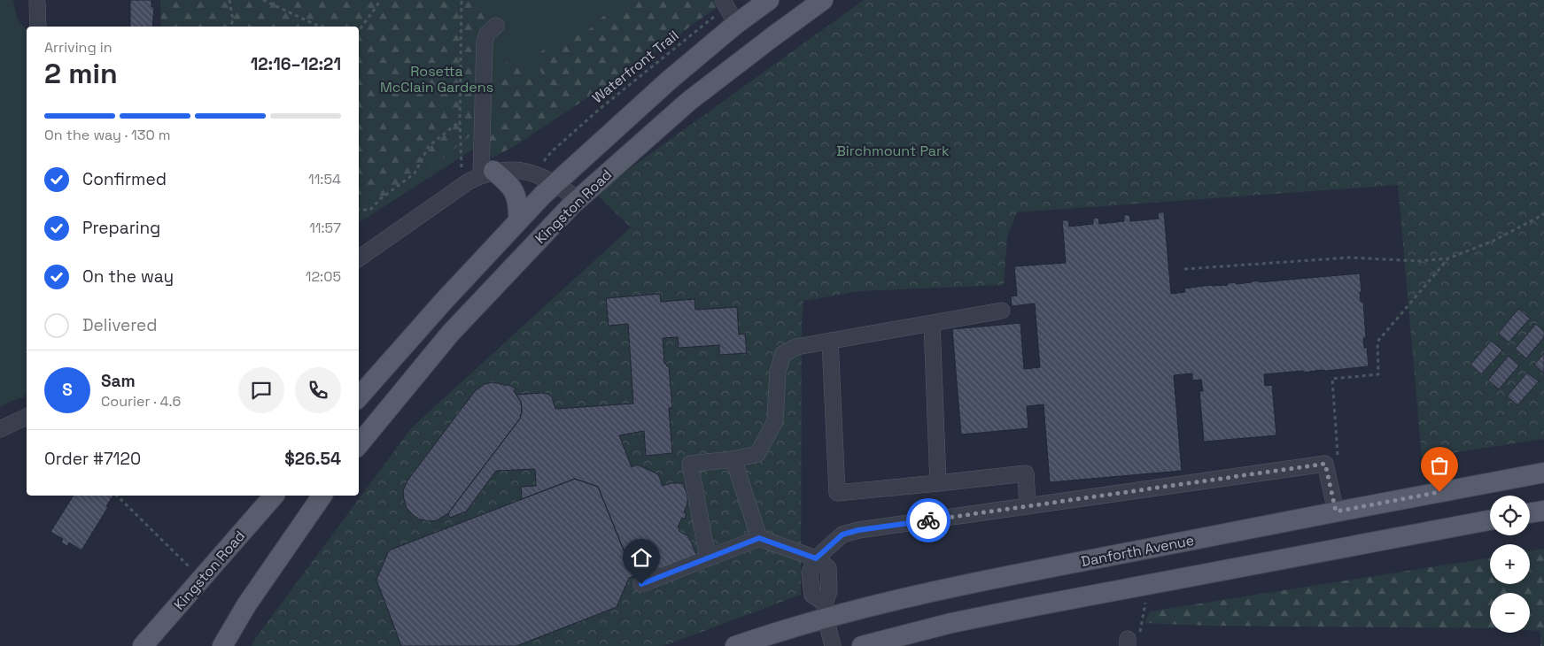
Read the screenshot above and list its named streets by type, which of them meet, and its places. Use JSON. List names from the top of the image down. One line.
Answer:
{"streets":{"main road":["Kingston Road","Danforth Avenue"],"path":["Waterfront Trail"]},"parks":["Rosetta McClain Gardens","Birchmount Park"],"page":{"heading":["2 min","Arriving in","12:16–12:21"],"panel":["Sam","Courier · 4.6","Order #7120","$26.54"],"bar":"On the way · 130 m","list":[["Confirmed","11:54"],["Preparing","11:57"],["On the way","12:05"],"Delivered"],"round":"S","map_buttons":["+","−"]}}
